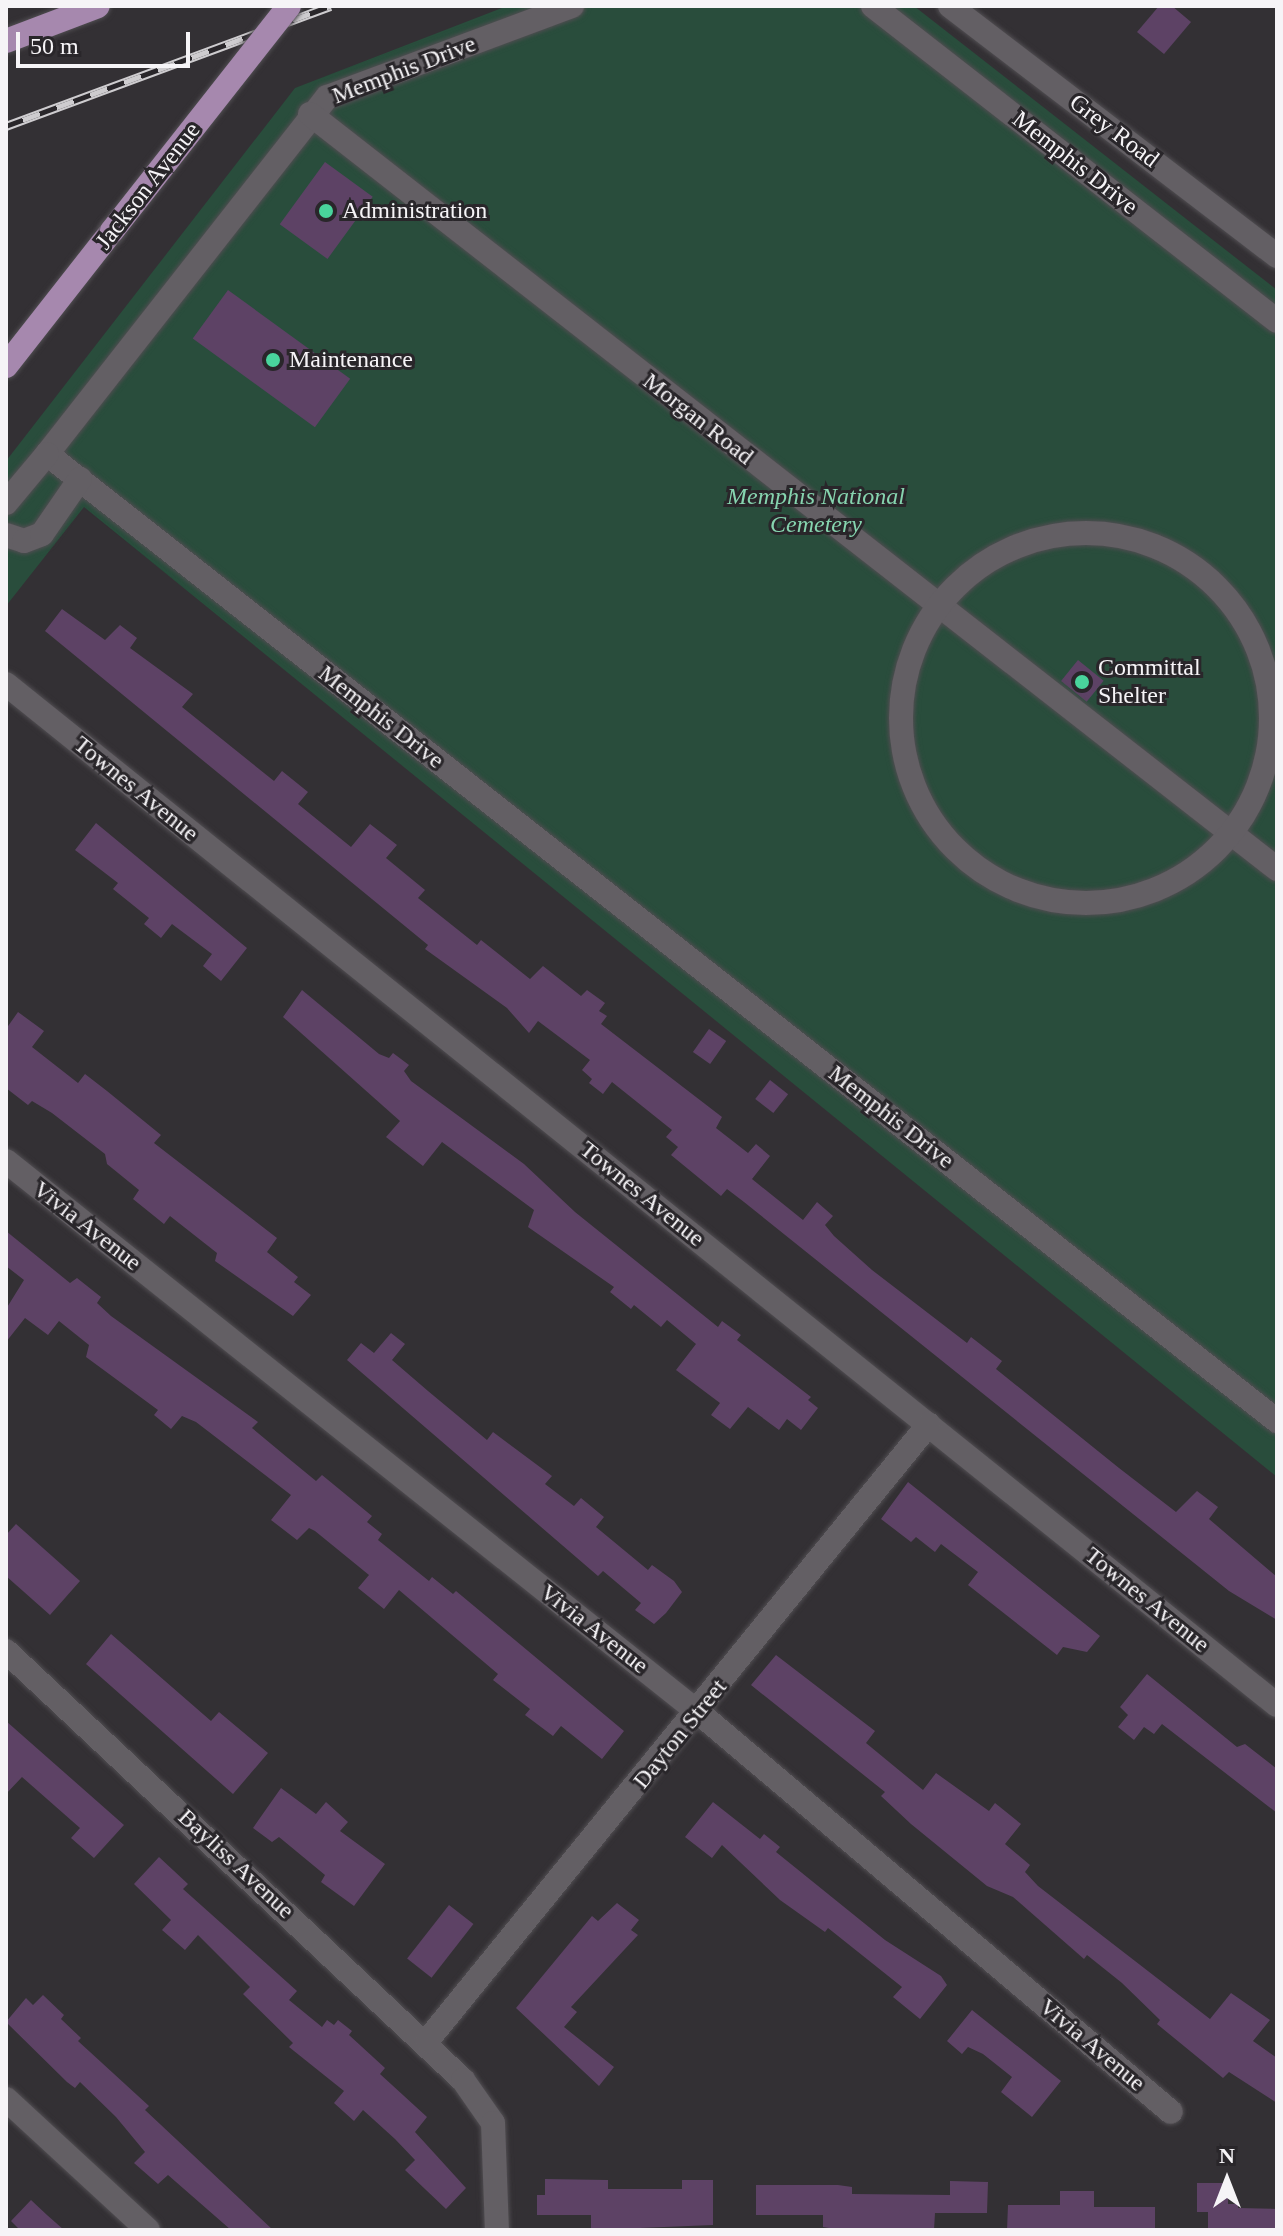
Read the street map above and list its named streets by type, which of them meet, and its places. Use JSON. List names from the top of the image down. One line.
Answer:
{"streets":{"main road":["Jackson Avenue"],"street":["Memphis Drive","Grey Road","Morgan Road","Townes Avenue","Vivia Avenue","Dayton Street","Bayliss Avenue"]},"crossings":[["Memphis Drive","Morgan Road"],["Townes Avenue","Dayton Street"],["Vivia Avenue","Dayton Street"],["Dayton Street","Bayliss Avenue"]],"parks":["Memphis National Cemetery"],"places":["Administration","Maintenance","Committal Shelter"],"scale_bar":"50 m","north":"top"}
